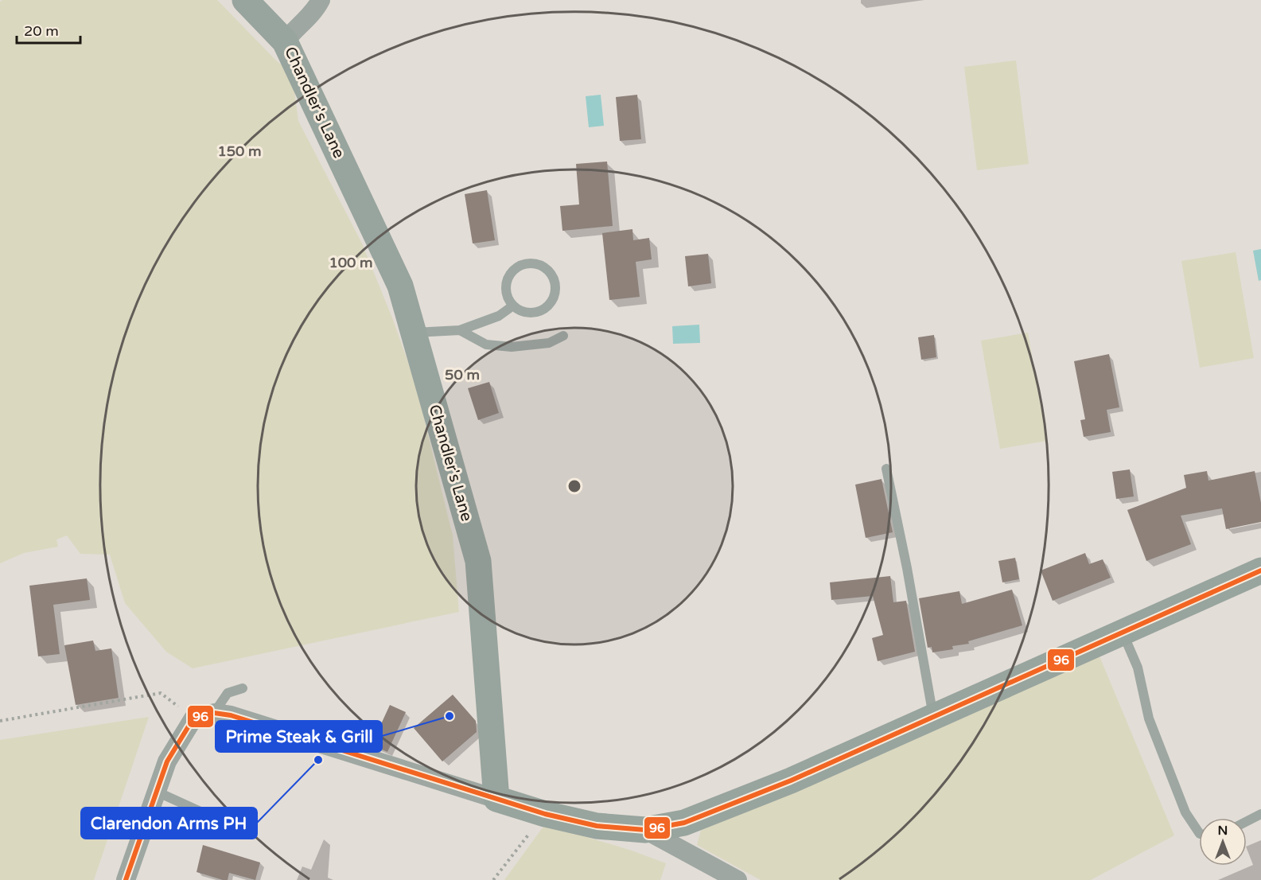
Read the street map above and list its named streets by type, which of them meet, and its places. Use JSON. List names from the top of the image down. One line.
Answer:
{"streets":{"street":["Chandler's Lane"]},"places":["Prime Steak & Grill","Clarendon Arms PH"],"lines":["transit line 96"],"scale_bar":"20 m","north":"top","rings":["150 m","100 m","50 m"]}
